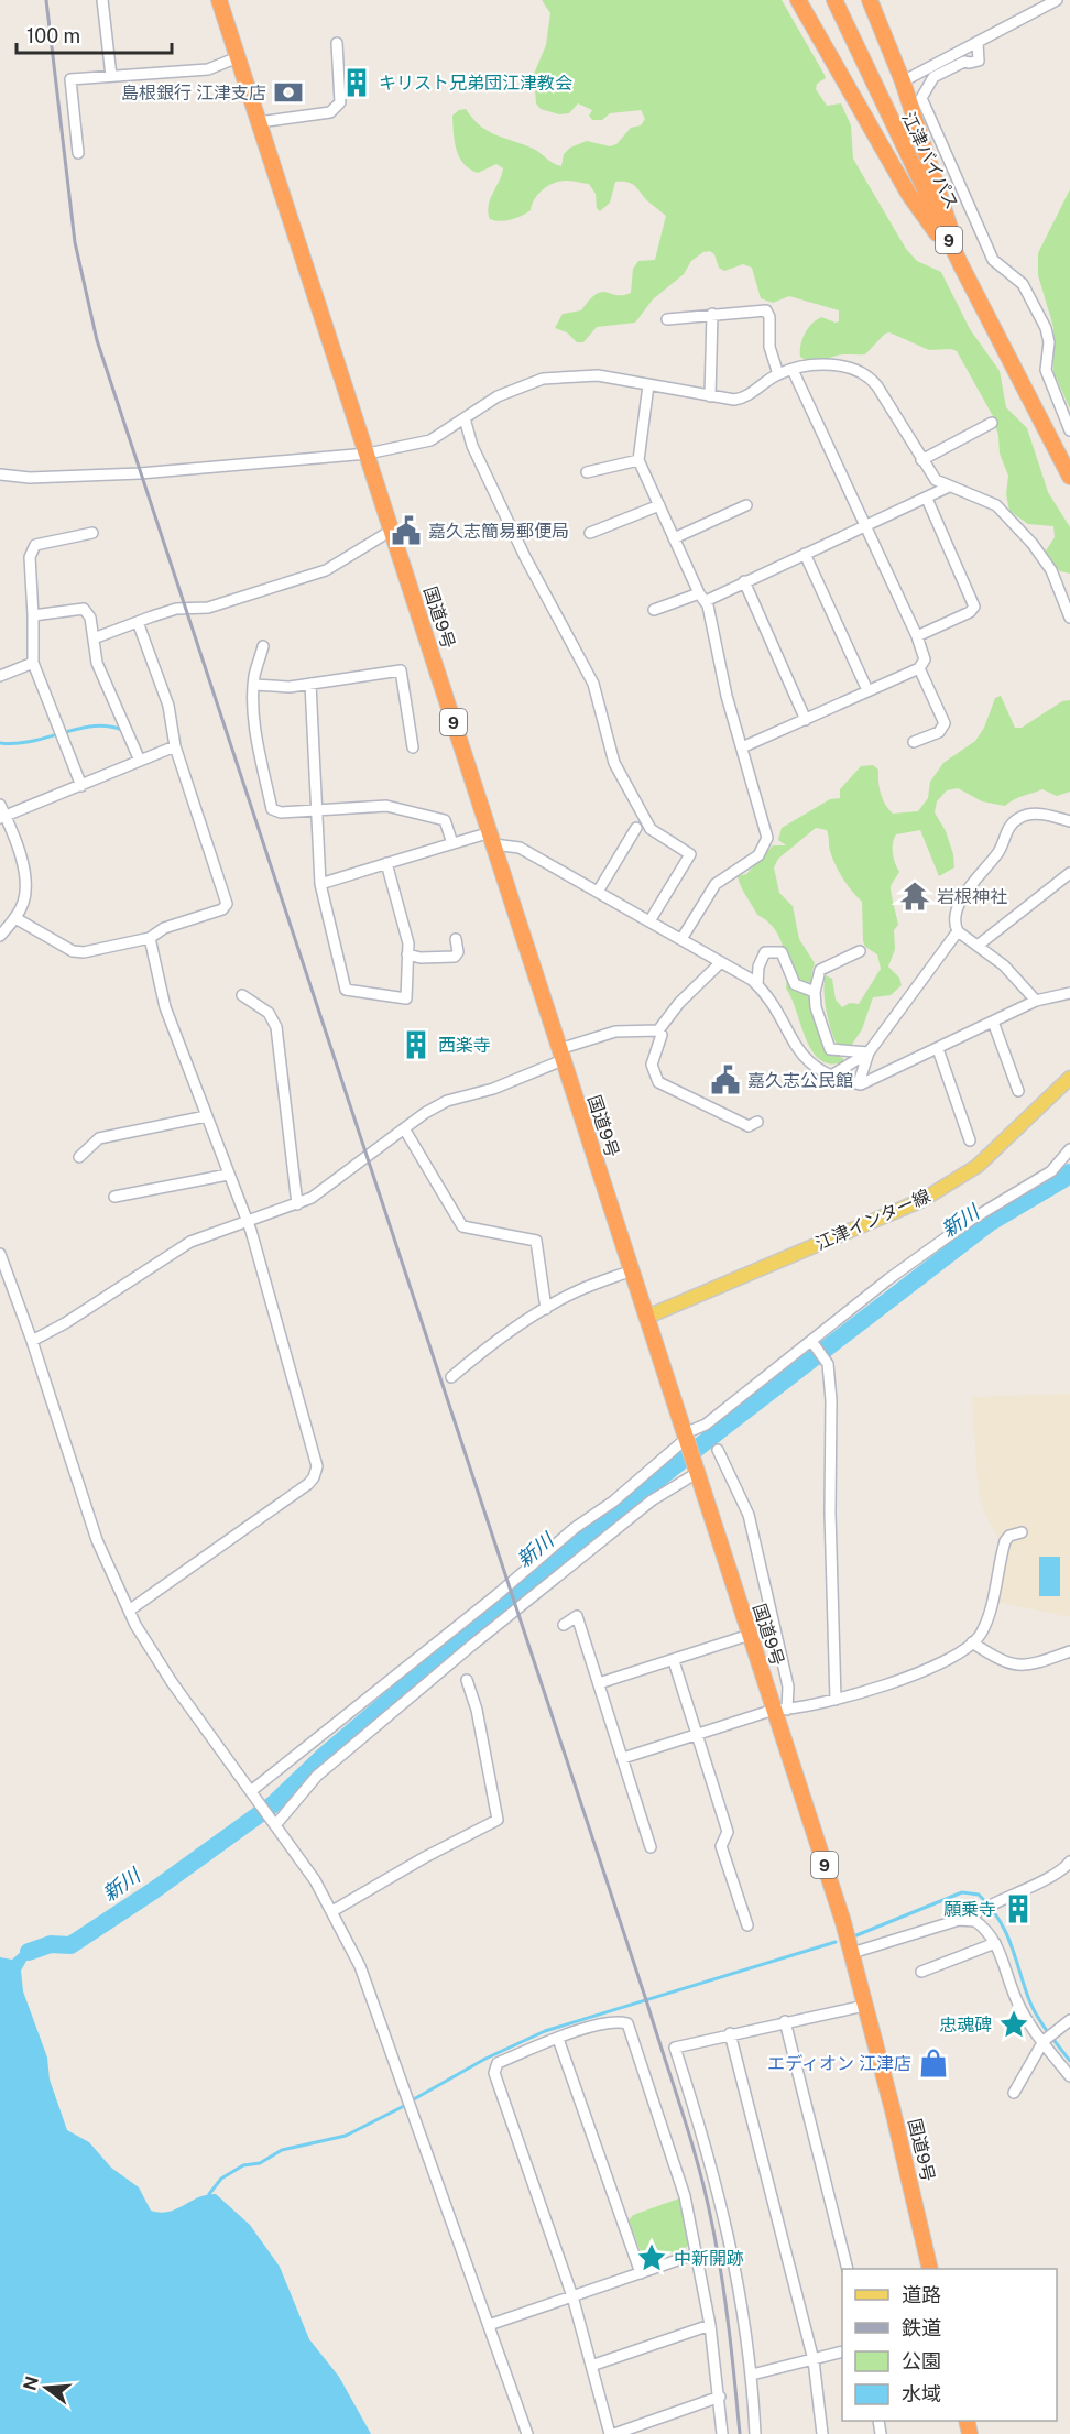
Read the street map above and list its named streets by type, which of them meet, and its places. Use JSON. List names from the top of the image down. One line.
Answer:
{"streets":{"highway":["江津バイパス","9","国道9号"],"main road":["江津インター線"]},"crossings":[["江津バイパス","9"],["国道9号","江津インター線"]],"water":["新川"],"places":{"building":["キリスト兄弟団江津教会","西楽寺","願乗寺"],"bank":["島根銀行 江津支店"],"public building":["嘉久志簡易郵便局","嘉久志公民館"],"temple":["岩根神社"],"place":["忠魂碑","中新開跡"],"shop":["エディオン 江津店"]},"legend":["道路","鉄道","公園","水域"],"scale_bar":"100 m","north":"left"}
